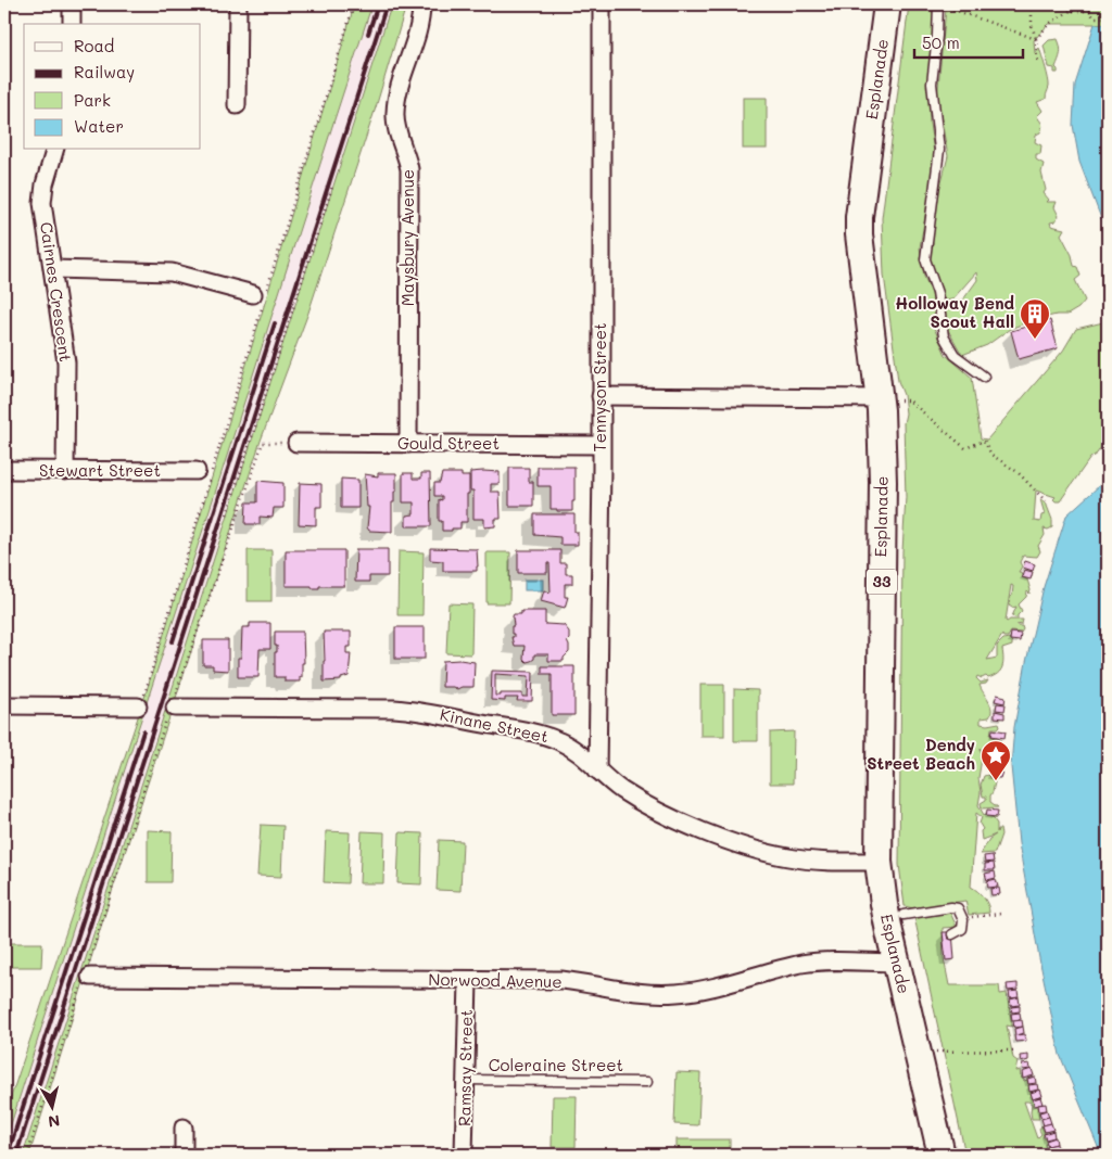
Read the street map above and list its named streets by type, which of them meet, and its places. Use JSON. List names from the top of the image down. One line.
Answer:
{"streets":{"main road":["Esplanade","33"],"street":["Maysbury Avenue","Cairnes Crescent","Tennyson Street","Gould Street","Stewart Street","Kinane Street","Norwood Avenue","Ramsay Street"],"lane":["Coleraine Street"]},"crossings":[["Esplanade","Kinane Street"],["Esplanade","Norwood Avenue"],["Maysbury Avenue","Gould Street"],["Cairnes Crescent","Stewart Street"],["Tennyson Street","Gould Street"],["Tennyson Street","Kinane Street"],["Norwood Avenue","Ramsay Street"],["Coleraine Street","Ramsay Street"]],"places":{"building":["Holloway Bend Scout Hall"],"place":["Dendy Street Beach"]},"legend":["Road","Railway","Park","Water"],"scale_bar":"50 m","north":"bottom"}
